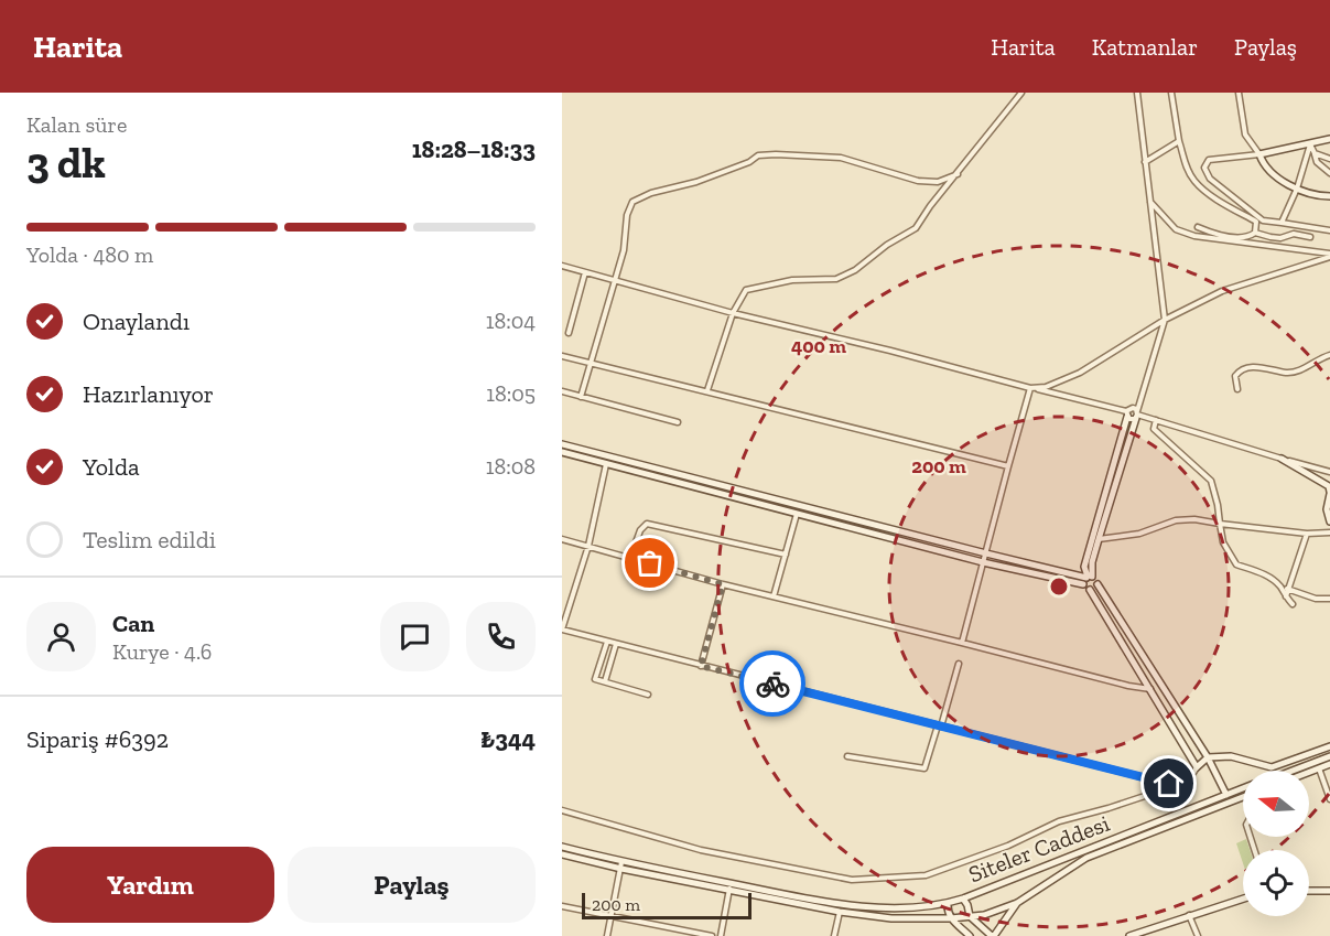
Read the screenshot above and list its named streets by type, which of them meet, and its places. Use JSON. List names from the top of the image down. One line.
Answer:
{"streets":{"street":["Siteler Caddesi"]},"scale_bar":"200 m","north":"left","page":{"header":"Harita","nav":["Harita","Katmanlar","Paylaş"],"heading":["3 dk","Kalan süre","18:28–18:33"],"panel":["Can","Kurye · 4.6","Sipariş #6392","₺344"],"bar":"Yolda · 480 m","list":[["Onaylandı","18:04"],["Hazırlanıyor","18:05"],["Yolda","18:08"],"Teslim edildi"],"buttons":["Yardım","Paylaş"],"scale":"200 m"},"rings":["400 m","200 m"]}
